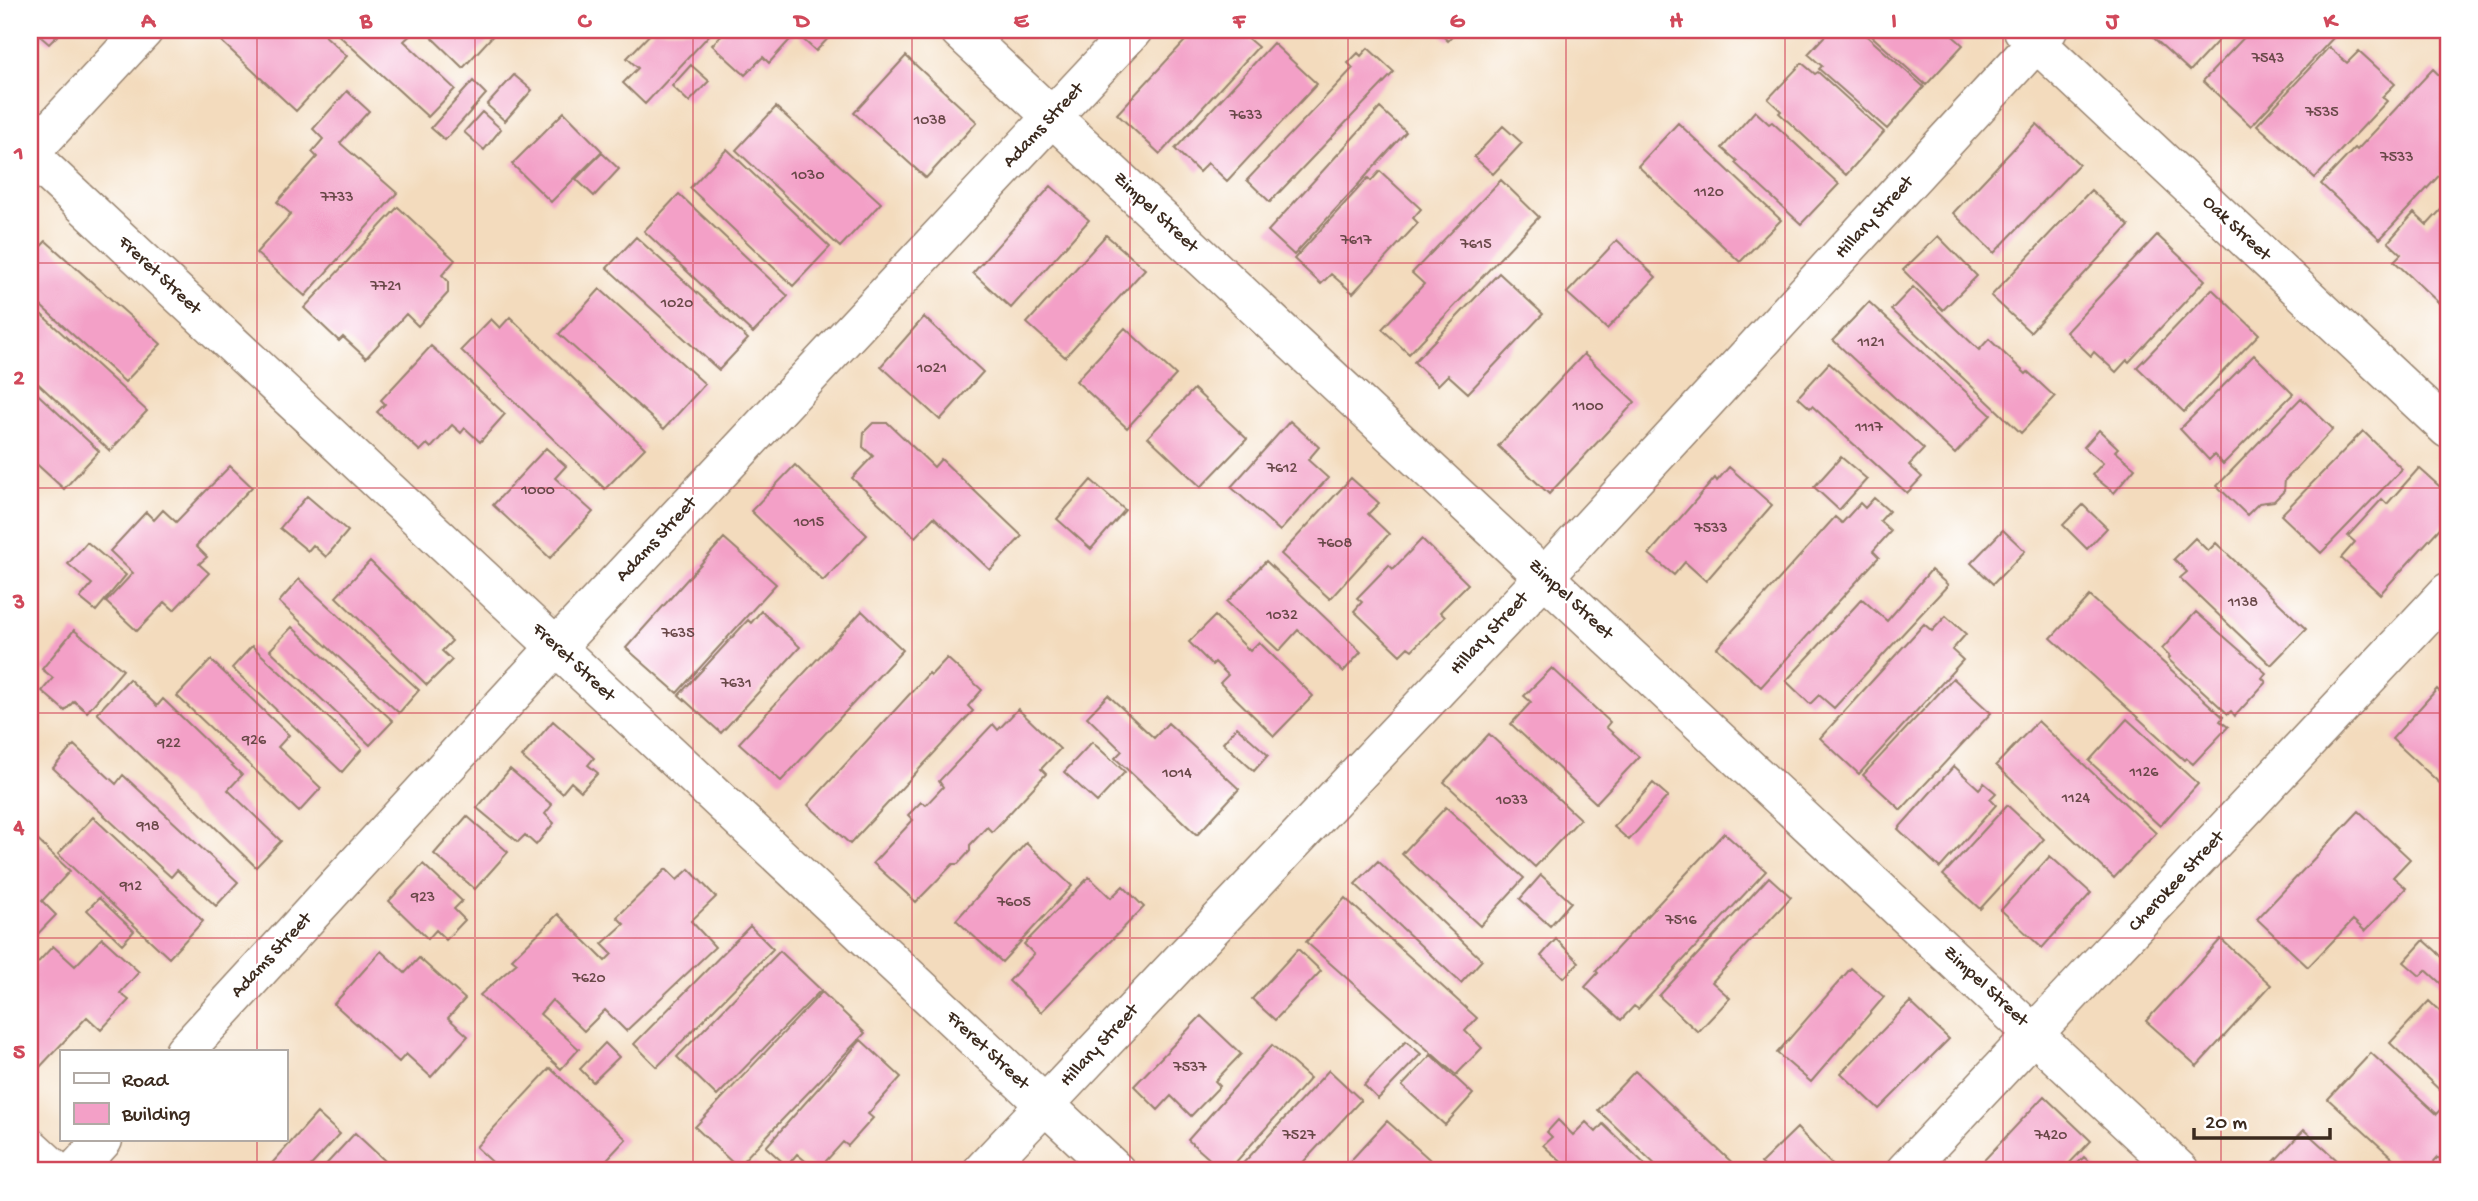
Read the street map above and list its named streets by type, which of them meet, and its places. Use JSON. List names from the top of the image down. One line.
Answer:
{"streets":{"street":["Adams Street","Zimpel Street","Hillary Street","Oak Street","Freret Street","Cherokee Street"]},"crossings":[["Adams Street","Zimpel Street"],["Adams Street","Freret Street"],["Zimpel Street","Hillary Street"],["Zimpel Street","Cherokee Street"],["Hillary Street","Oak Street"],["Hillary Street","Freret Street"]],"house_numbers":["7543","7535","7633","1038","7533","1030","1120","7733","7617","7615","7721","1020","1121","1021","1100","1117","7612","1000","1015","7533","7608","1138","1032","7635","7631","926","922","1126","1014","1124","1033","918","912","923","7605","7516","7620","7537","7527","7420"],"legend":["Road","Building"],"scale_bar":"20 m","grid":{"columns":["A","B","C","D","E","F","G","H","I","J","K"],"rows":["1","2","3","4","5"]}}
